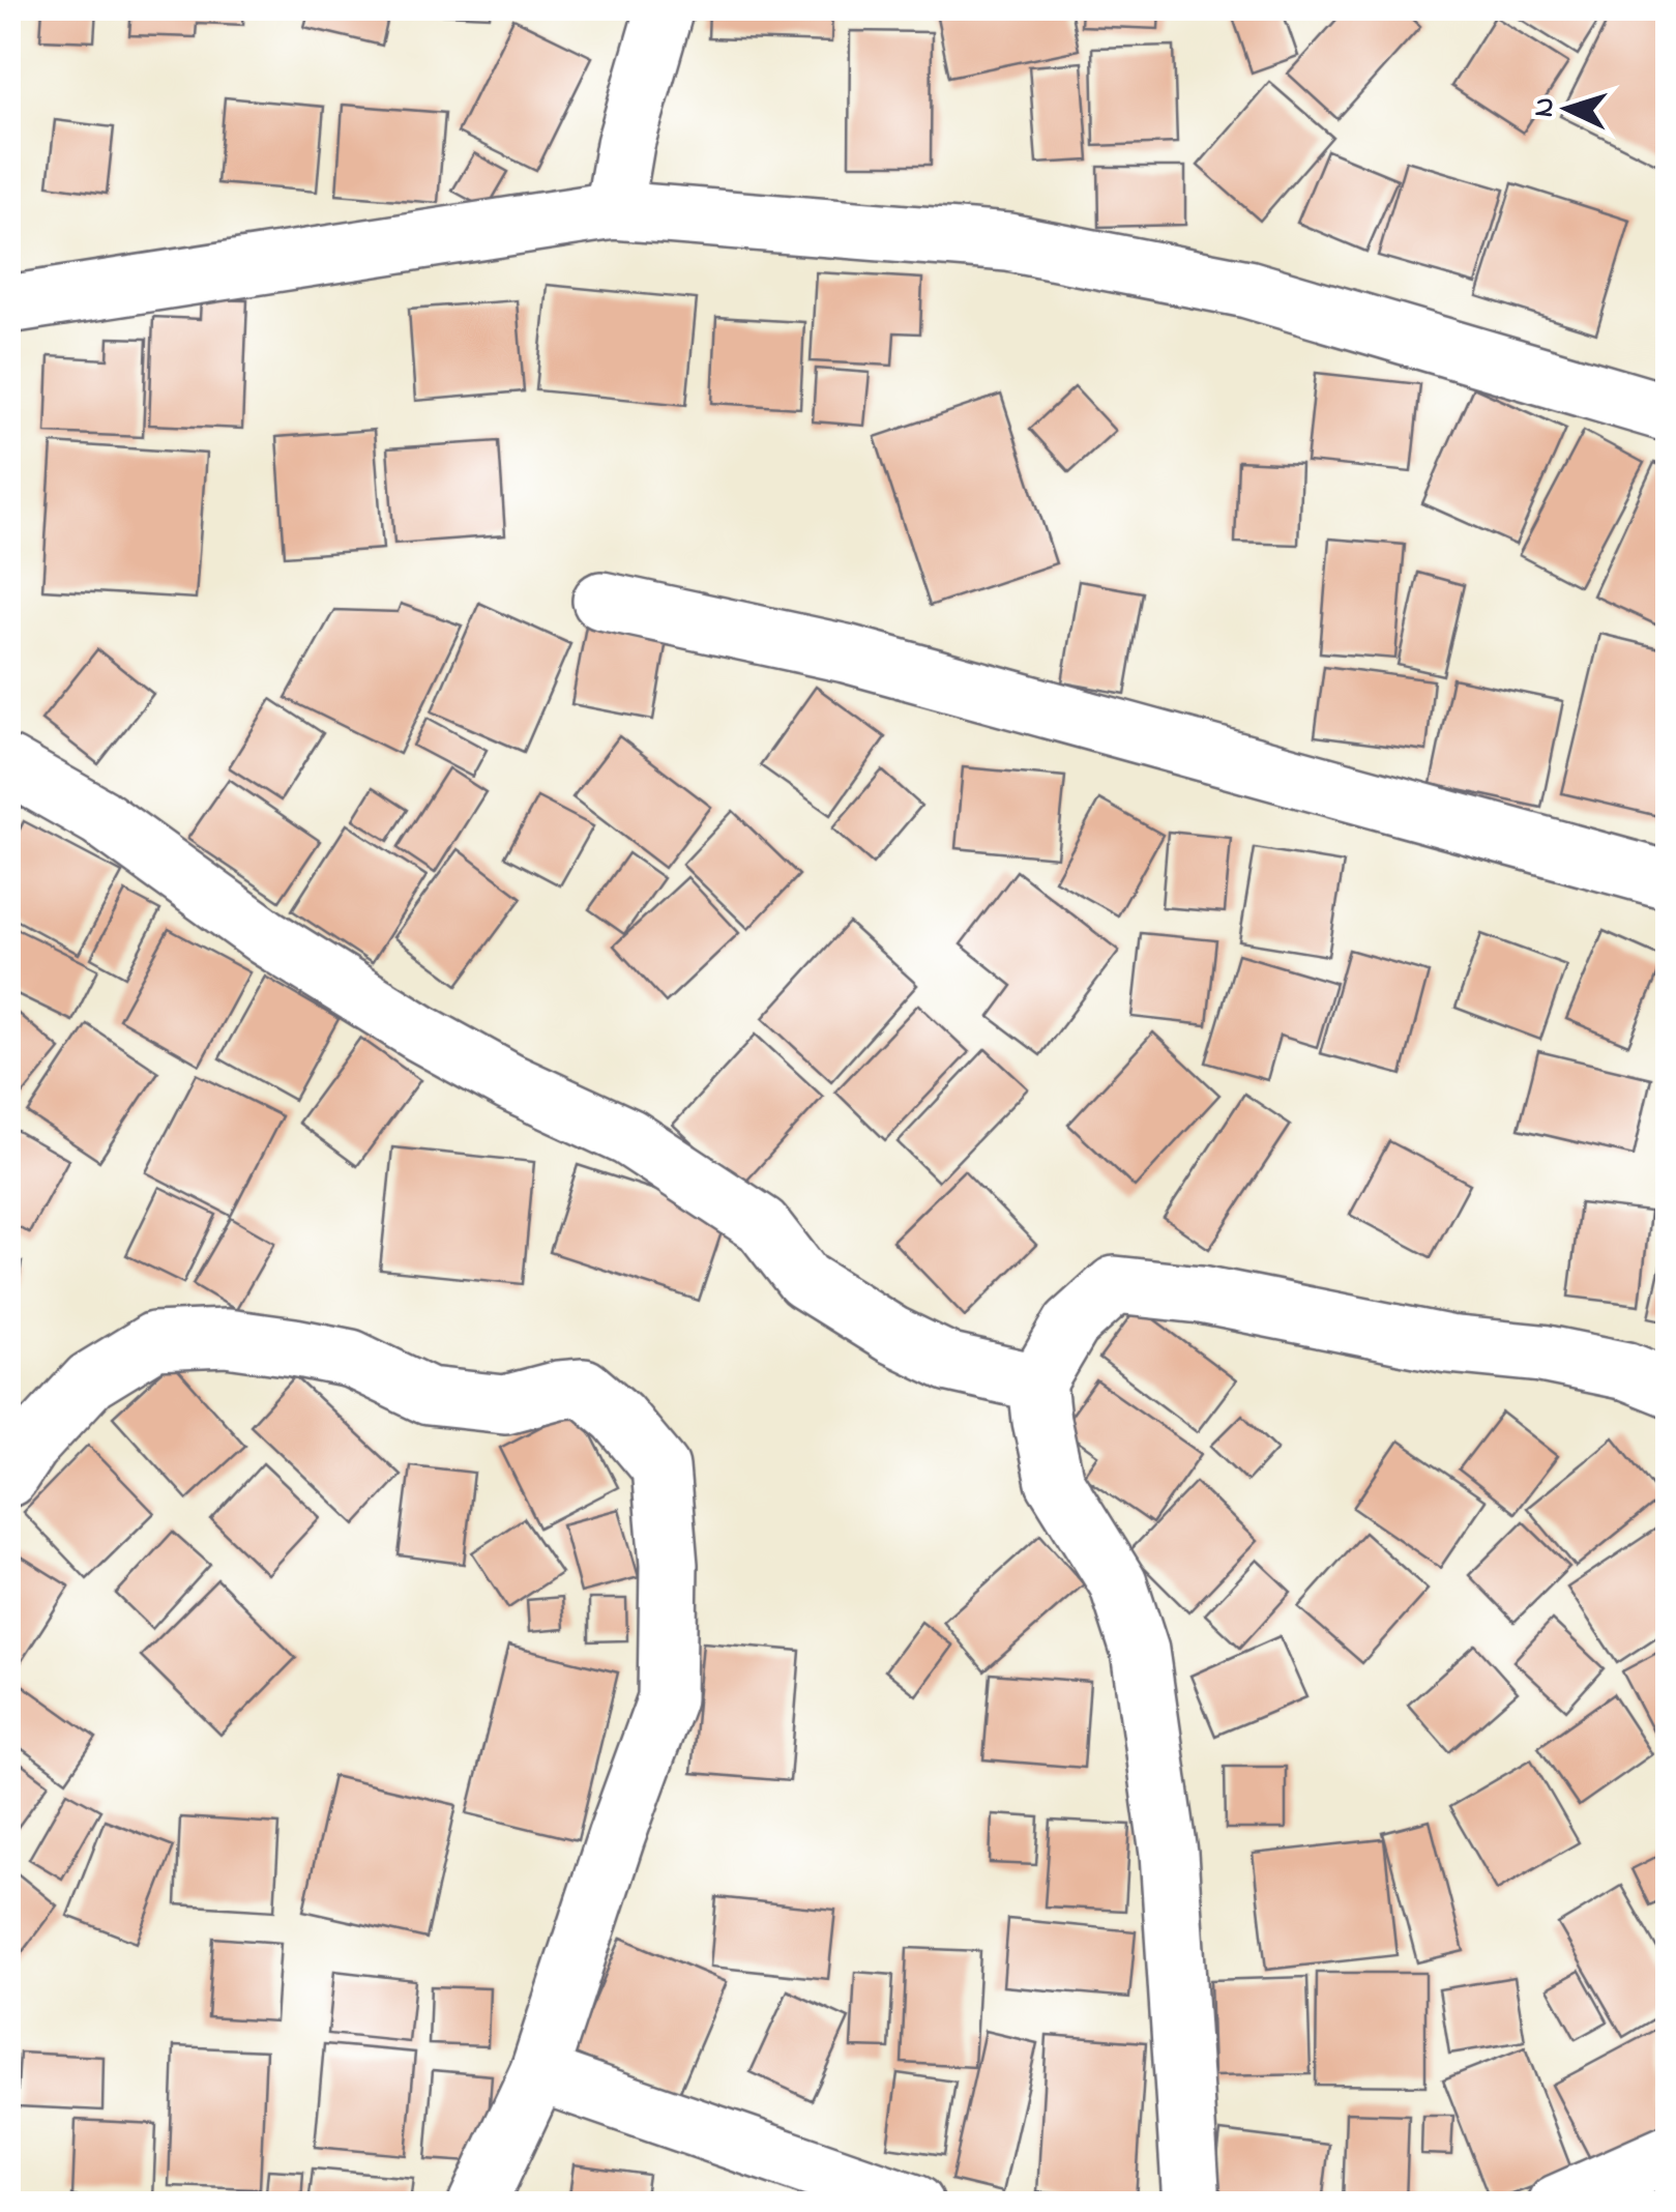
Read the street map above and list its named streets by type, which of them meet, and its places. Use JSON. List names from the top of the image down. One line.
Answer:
{"north":"left"}
